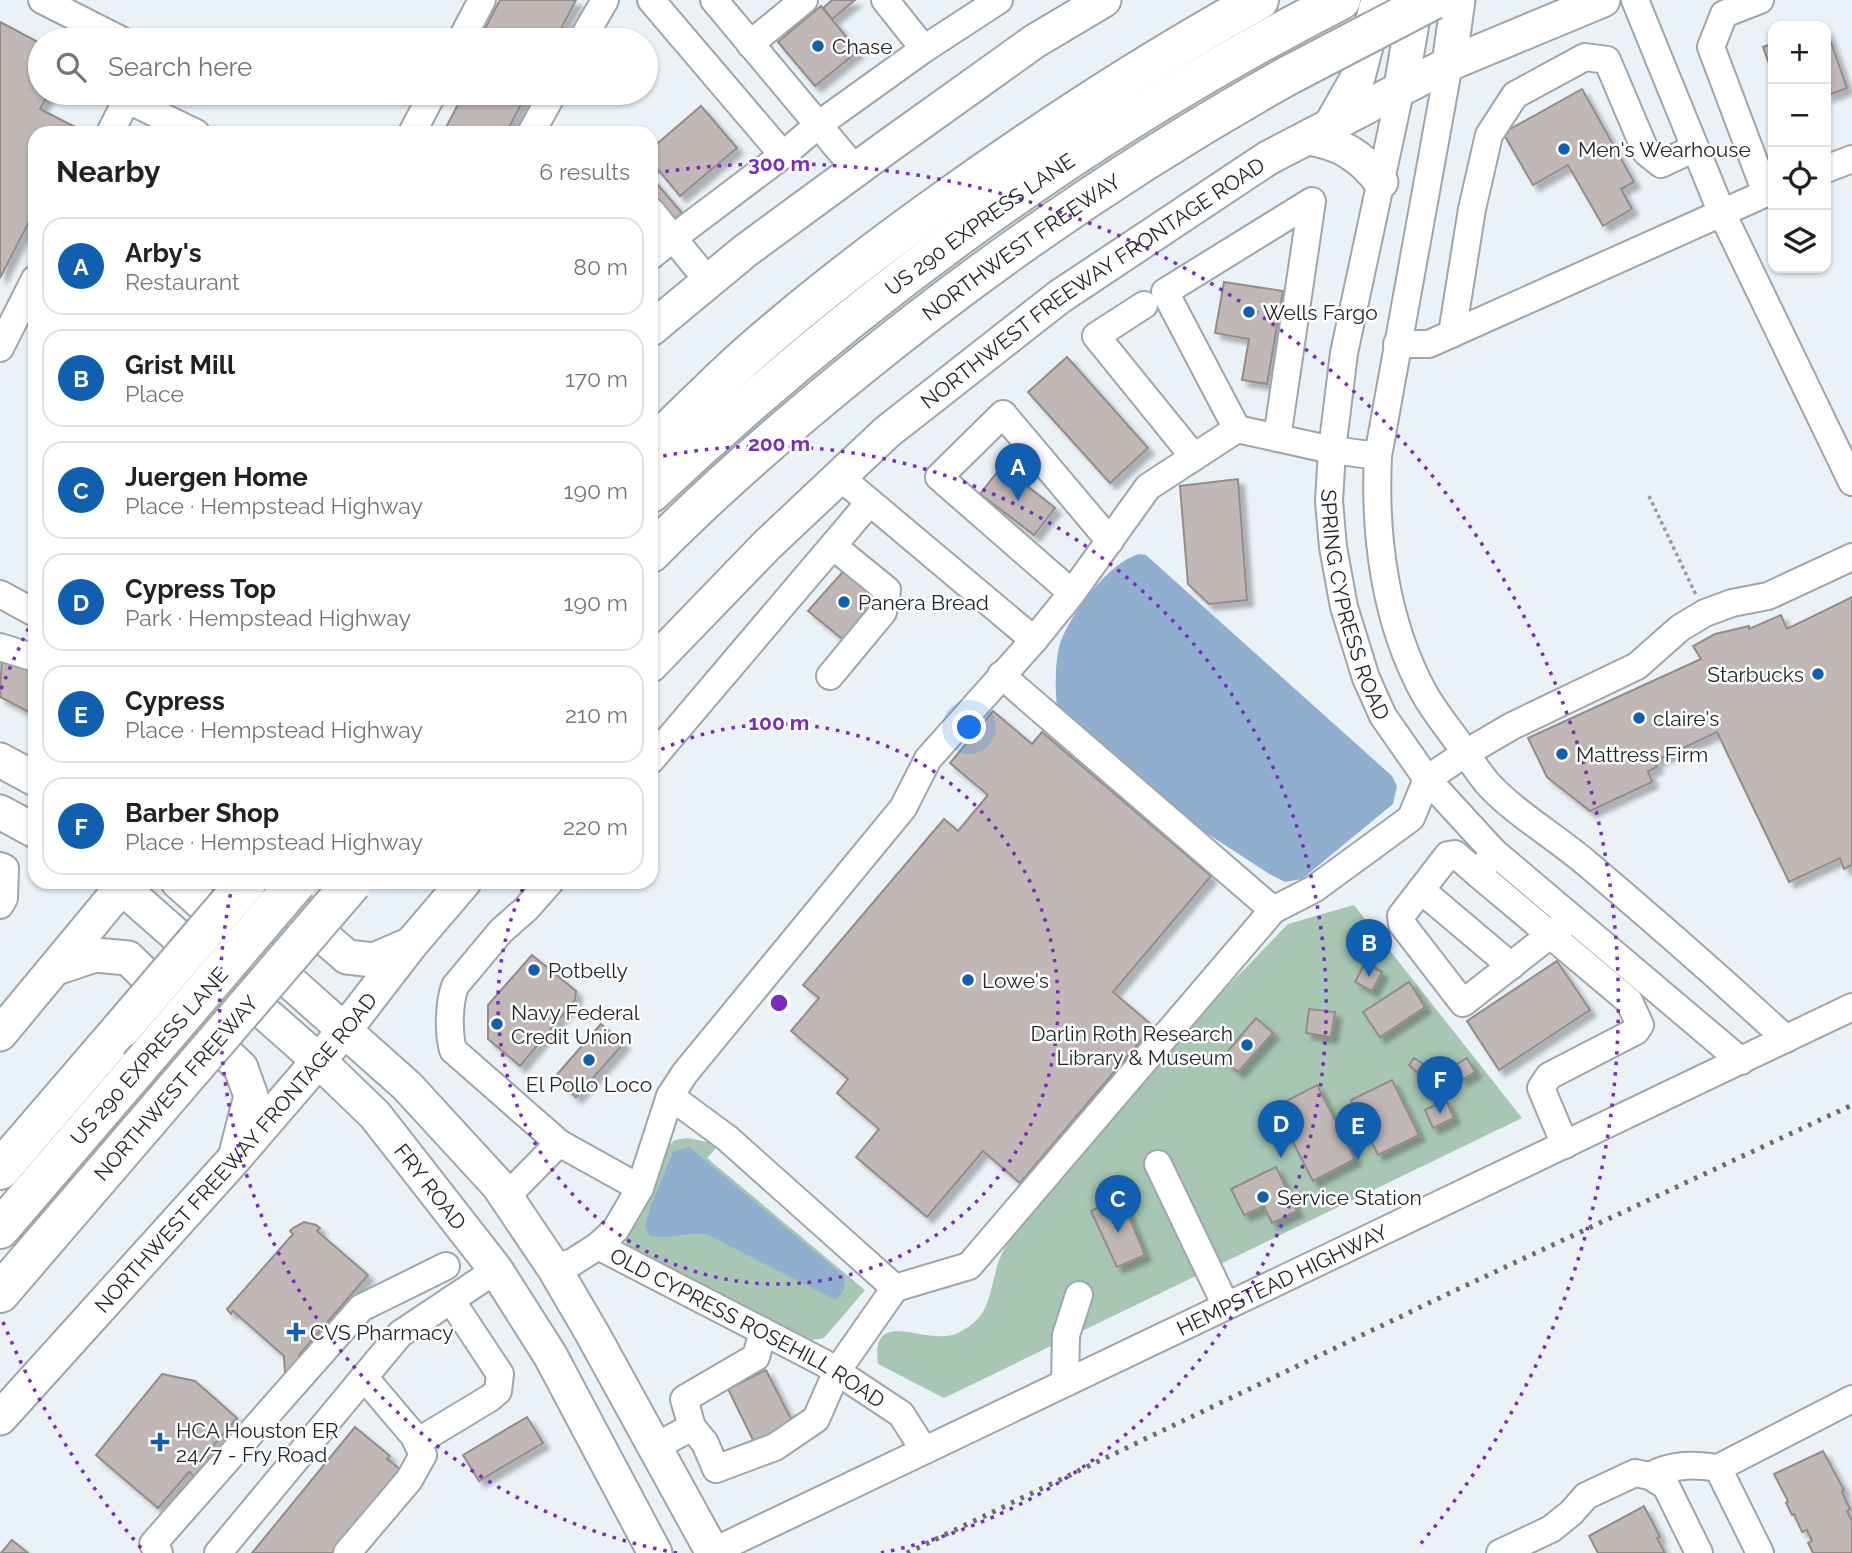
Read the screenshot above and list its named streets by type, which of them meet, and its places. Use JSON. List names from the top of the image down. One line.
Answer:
{"streets":{"highway":["US 290 EXPRESS LANE","NORTHWEST FREEWAY"],"main road":["NORTHWEST FREEWAY FRONTAGE ROAD","SPRING CYPRESS ROAD","FRY ROAD"],"street":["HEMPSTEAD HIGHWAY","OLD CYPRESS ROSEHILL ROAD"]},"crossings":[["NORTHWEST FREEWAY FRONTAGE ROAD","SPRING CYPRESS ROAD"],["NORTHWEST FREEWAY FRONTAGE ROAD","FRY ROAD"],["SPRING CYPRESS ROAD","HEMPSTEAD HIGHWAY"],["HEMPSTEAD HIGHWAY","OLD CYPRESS ROSEHILL ROAD"]],"places":{"other":["Chase","Men's Wearhouse","Wells Fargo","Panera Bread","Starbucks","claire's","Mattress Firm","Potbelly","Lowe's","Navy Federal Credit Union","Darlin Roth Research Library & Museum","El Pollo Loco","Service Station"],"health":["CVS Pharmacy","HCA Houston ER 24/7 - Fry Road"]},"page":{"map_buttons":["+","−"],"search":"Search here","heading":["Nearby","6 results"],"list":[{"mark":"A","name":"Arby's","note":"Restaurant","value":"80 m"},{"mark":"B","name":"Grist Mill","note":"Place","value":"170 m"},{"mark":"C","name":"Juergen Home","note":"Place · Hempstead Highway","value":"190 m"},{"mark":"D","name":"Cypress Top","note":"Park · Hempstead Highway","value":"190 m"},{"mark":"E","name":"Cypress","note":"Place · Hempstead Highway","value":"210 m"},{"mark":"F","name":"Barber Shop","note":"Place · Hempstead Highway","value":"220 m"}],"pins":["A","B","F","D","E","C"]},"rings":["300 m","200 m","100 m"]}
